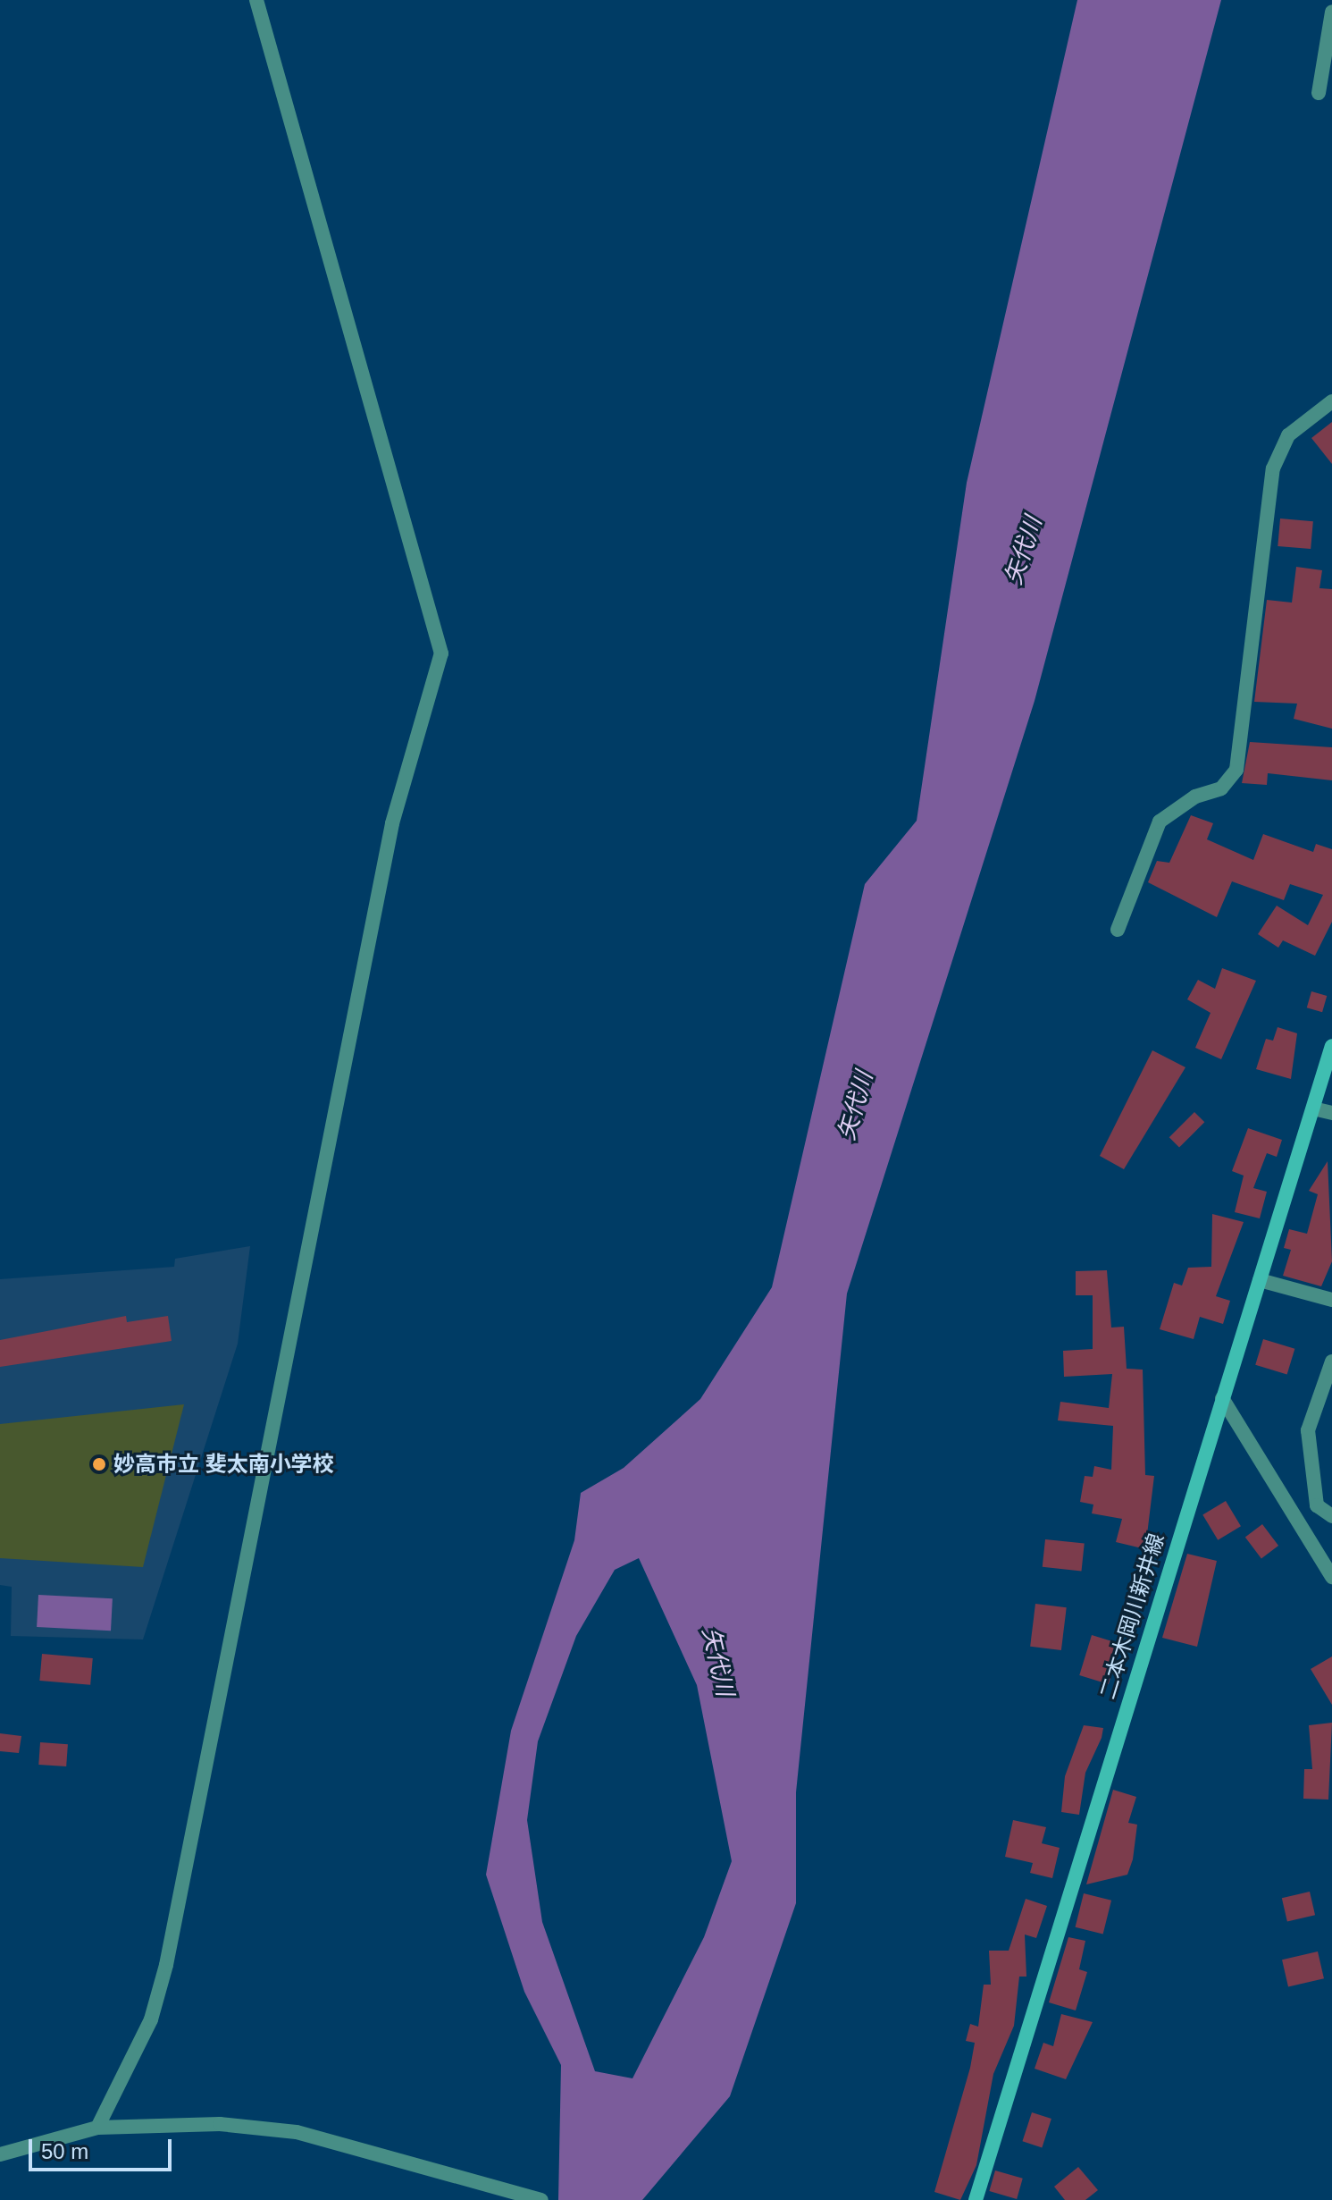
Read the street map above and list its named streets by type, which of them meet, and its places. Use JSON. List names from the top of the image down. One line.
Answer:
{"streets":{"main road":["二本木岡川新井線"]},"water":["矢代川"],"places":["妙高市立 斐太南小学校"],"scale_bar":"50 m"}
